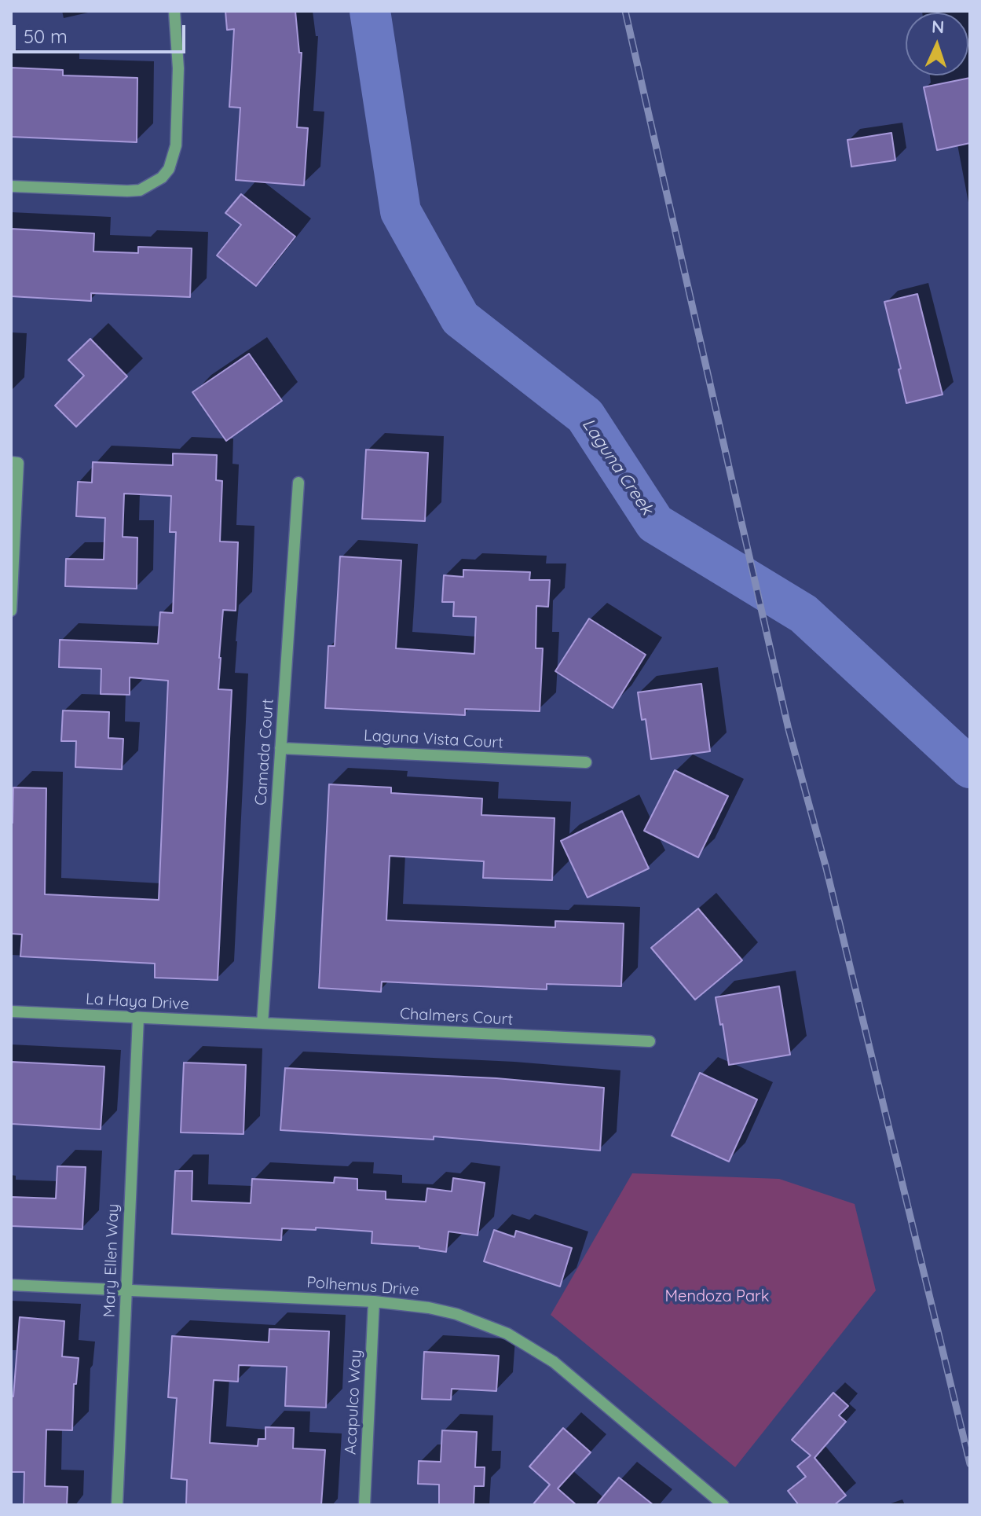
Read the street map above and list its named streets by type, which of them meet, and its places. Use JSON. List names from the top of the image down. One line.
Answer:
{"streets":{"street":["Laguna Vista Court","Camada Court","La Haya Drive","Chalmers Court","Mary Ellen Way","Polhemus Drive","Acapulco Way"]},"crossings":[["Laguna Vista Court","Camada Court"],["Camada Court","La Haya Drive"],["Camada Court","Chalmers Court"],["La Haya Drive","Chalmers Court"],["La Haya Drive","Mary Ellen Way"],["Mary Ellen Way","Polhemus Drive"],["Polhemus Drive","Acapulco Way"]],"water":["Laguna Creek"],"parks":["Mendoza Park"],"scale_bar":"50 m","north":"top"}
